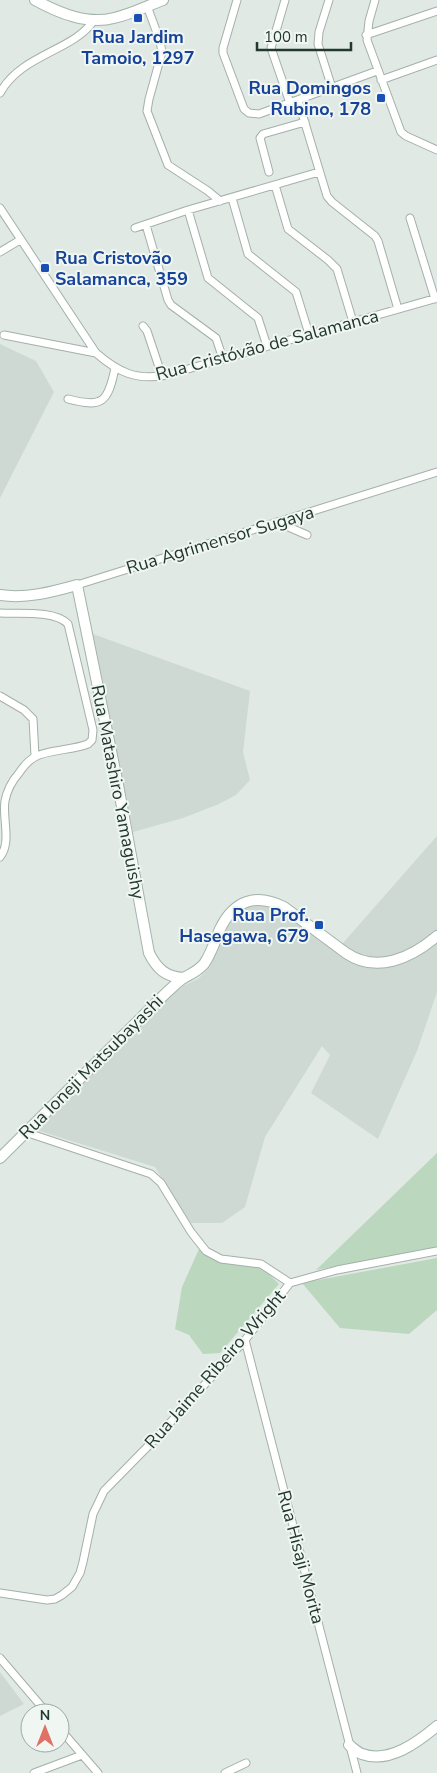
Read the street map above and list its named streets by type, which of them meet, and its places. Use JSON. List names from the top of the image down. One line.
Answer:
{"streets":{"main road":["Rua Agrimensor Sugaya","Rua Matashiro Yamaguishy","Rua Ioneji Matsubayashi"],"street":["Rua Cristóvão de Salamanca","Rua Jaime Ribeiro Wright","Rua Hisaji Morita"]},"crossings":[["Rua Agrimensor Sugaya","Rua Matashiro Yamaguishy"],["Rua Matashiro Yamaguishy","Rua Ioneji Matsubayashi"],["Rua Ioneji Matsubayashi","Rua Jaime Ribeiro Wright"],["Rua Jaime Ribeiro Wright","Rua Hisaji Morita"]],"places":{"transit":["Rua Jardim Tamoio, 1297","Rua Domingos Rubino, 178","Rua Cristovão Salamanca, 359","Rua Prof. Hasegawa, 679"]},"scale_bar":"100 m","north":"top"}
